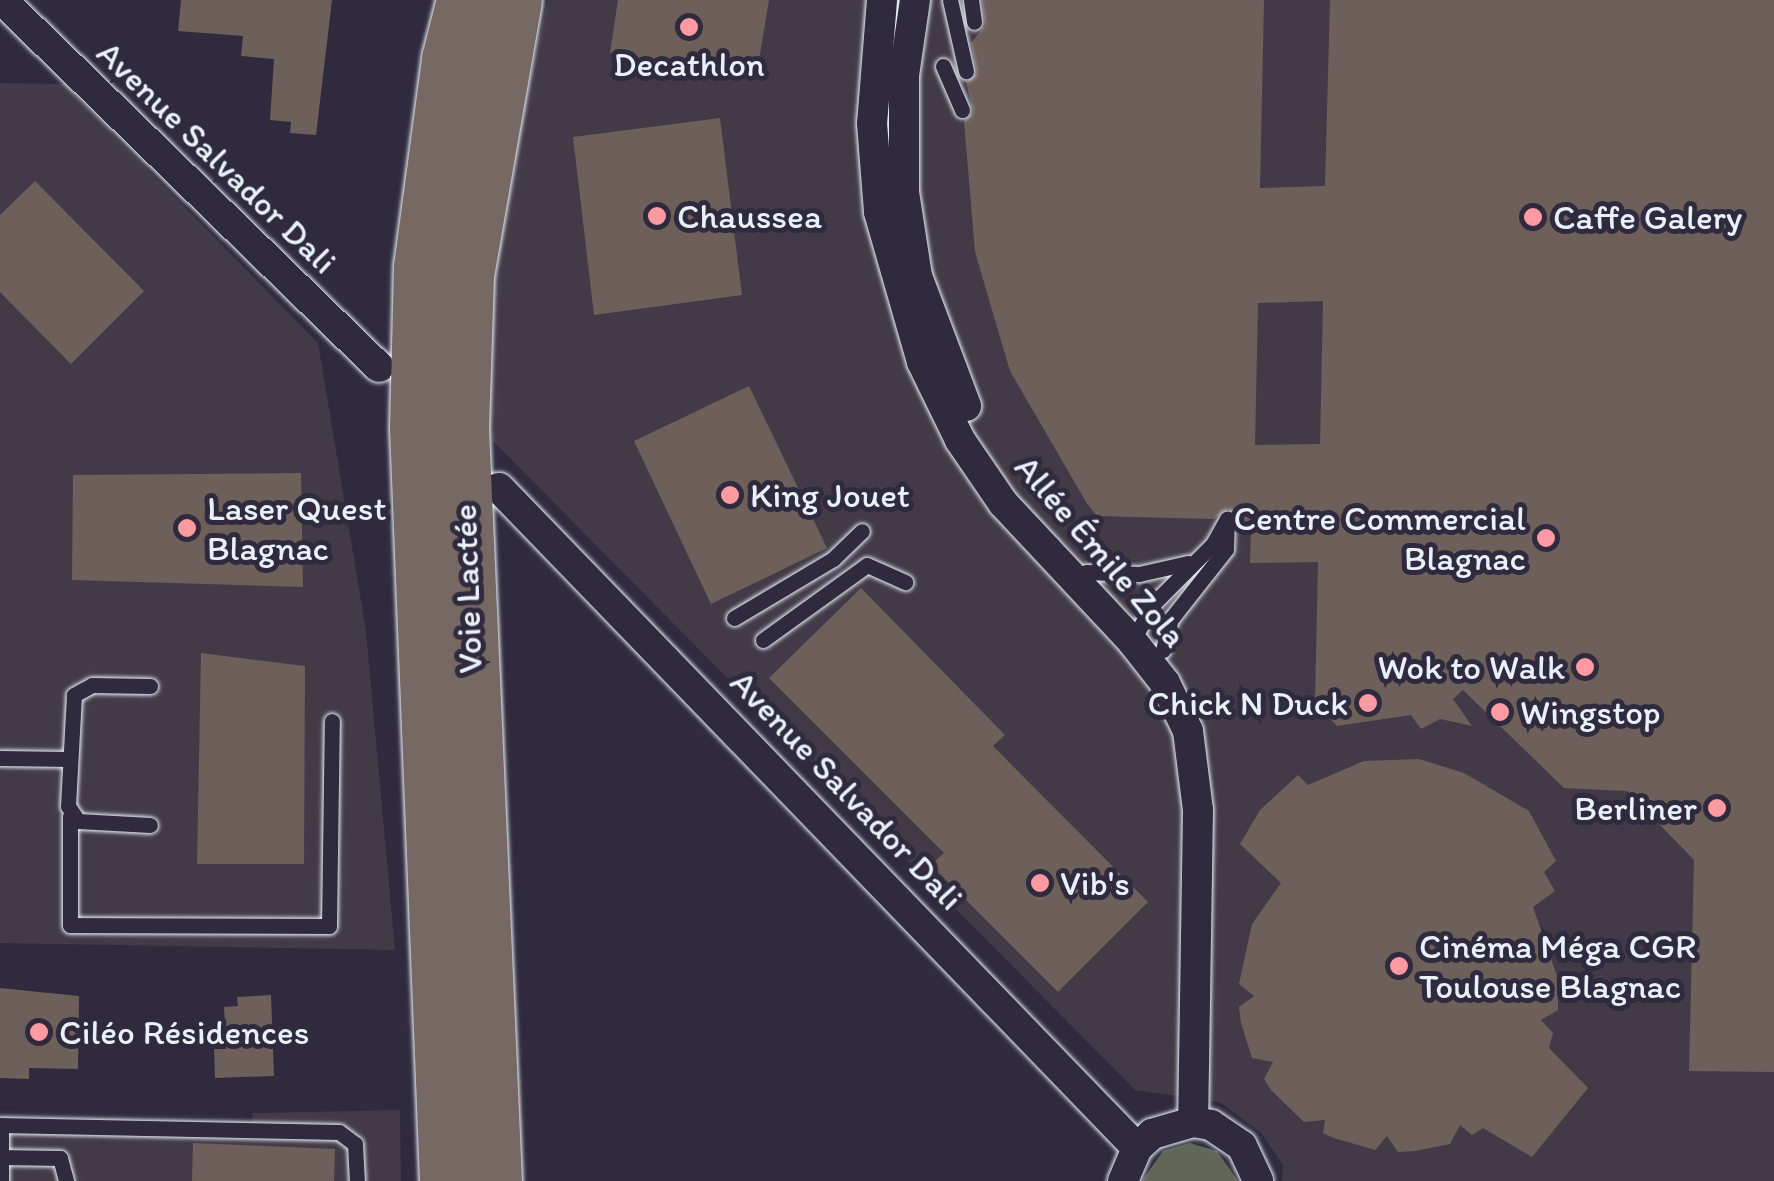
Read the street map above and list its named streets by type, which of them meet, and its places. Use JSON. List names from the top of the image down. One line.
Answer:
{"streets":{"highway":["Voie Lactée"],"street":["Avenue Salvador Dali","Allée Émile Zola"]},"places":["Decathlon","Chaussea","Caffe Galery","King Jouet","Laser Quest Blagnac","Centre Commercial Blagnac","Wok to Walk","Chick N Duck","Wingstop","Berliner","Vib's","Cinéma Méga CGR Toulouse Blagnac","Ciléo Résidences"]}
